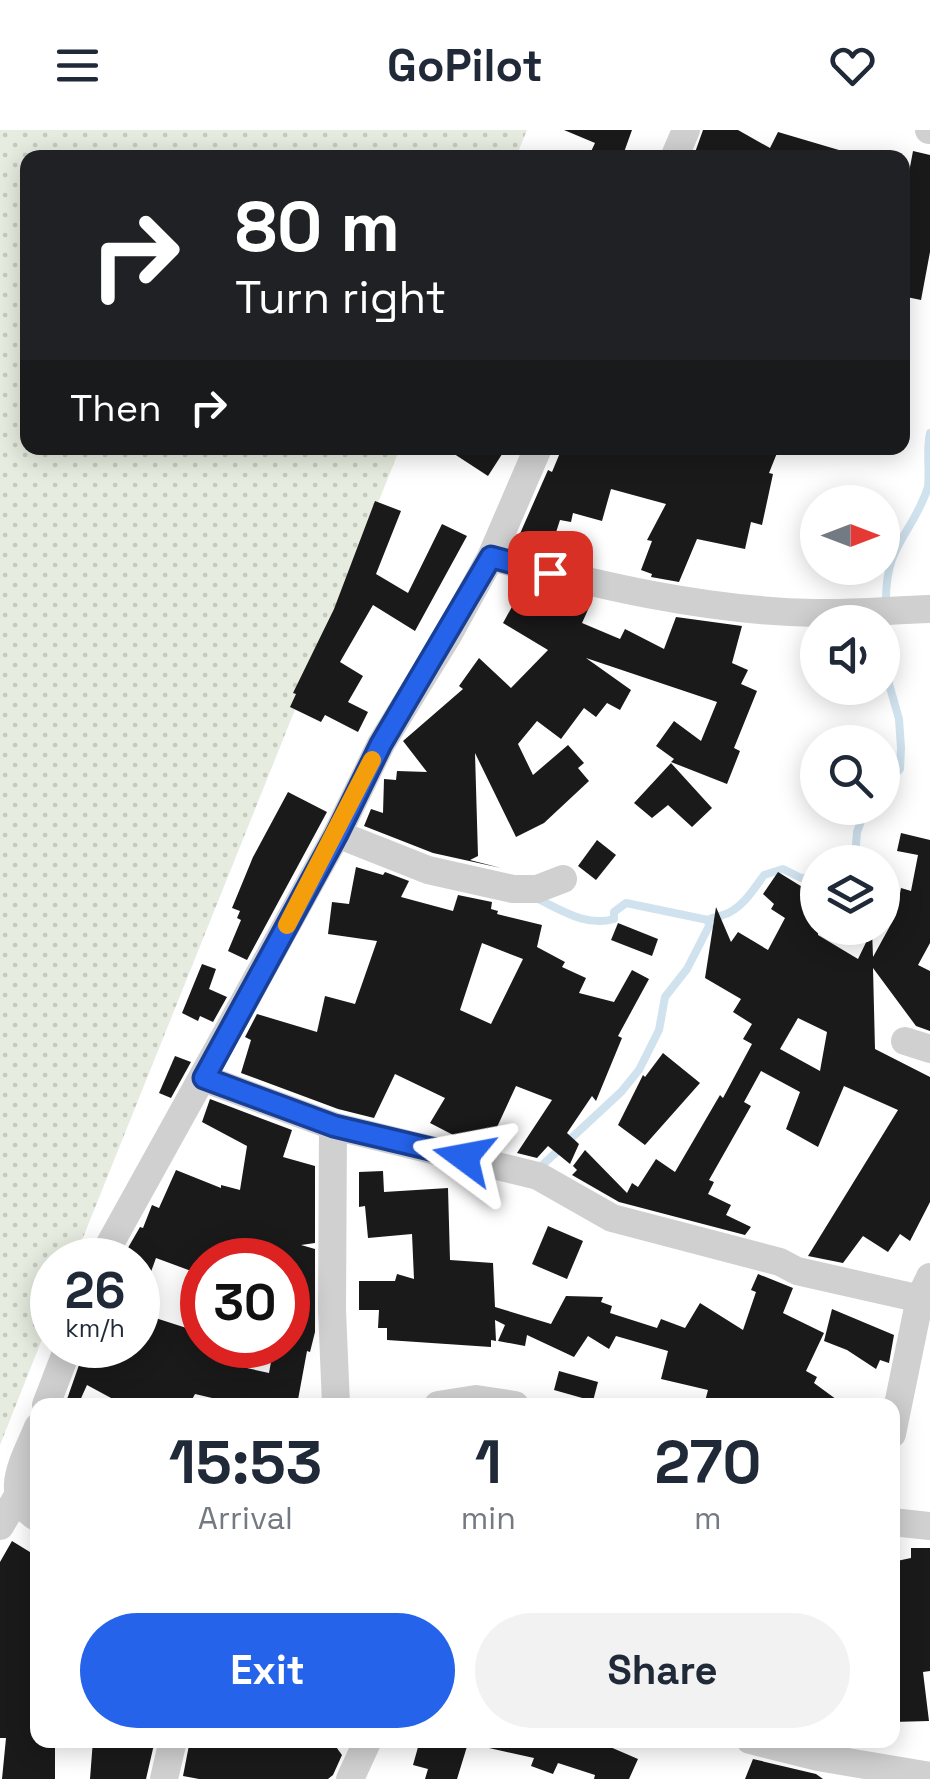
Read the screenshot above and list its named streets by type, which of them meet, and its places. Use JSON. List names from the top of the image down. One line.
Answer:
{"north":"right","page":{"header":"GoPilot","turn":["80 m","Turn right"],"then":"Then","speed":"26 km/h","limit":"30","eta":["15:53","Arrival","1","min","270","m"],"buttons":["Exit","Share"]}}
